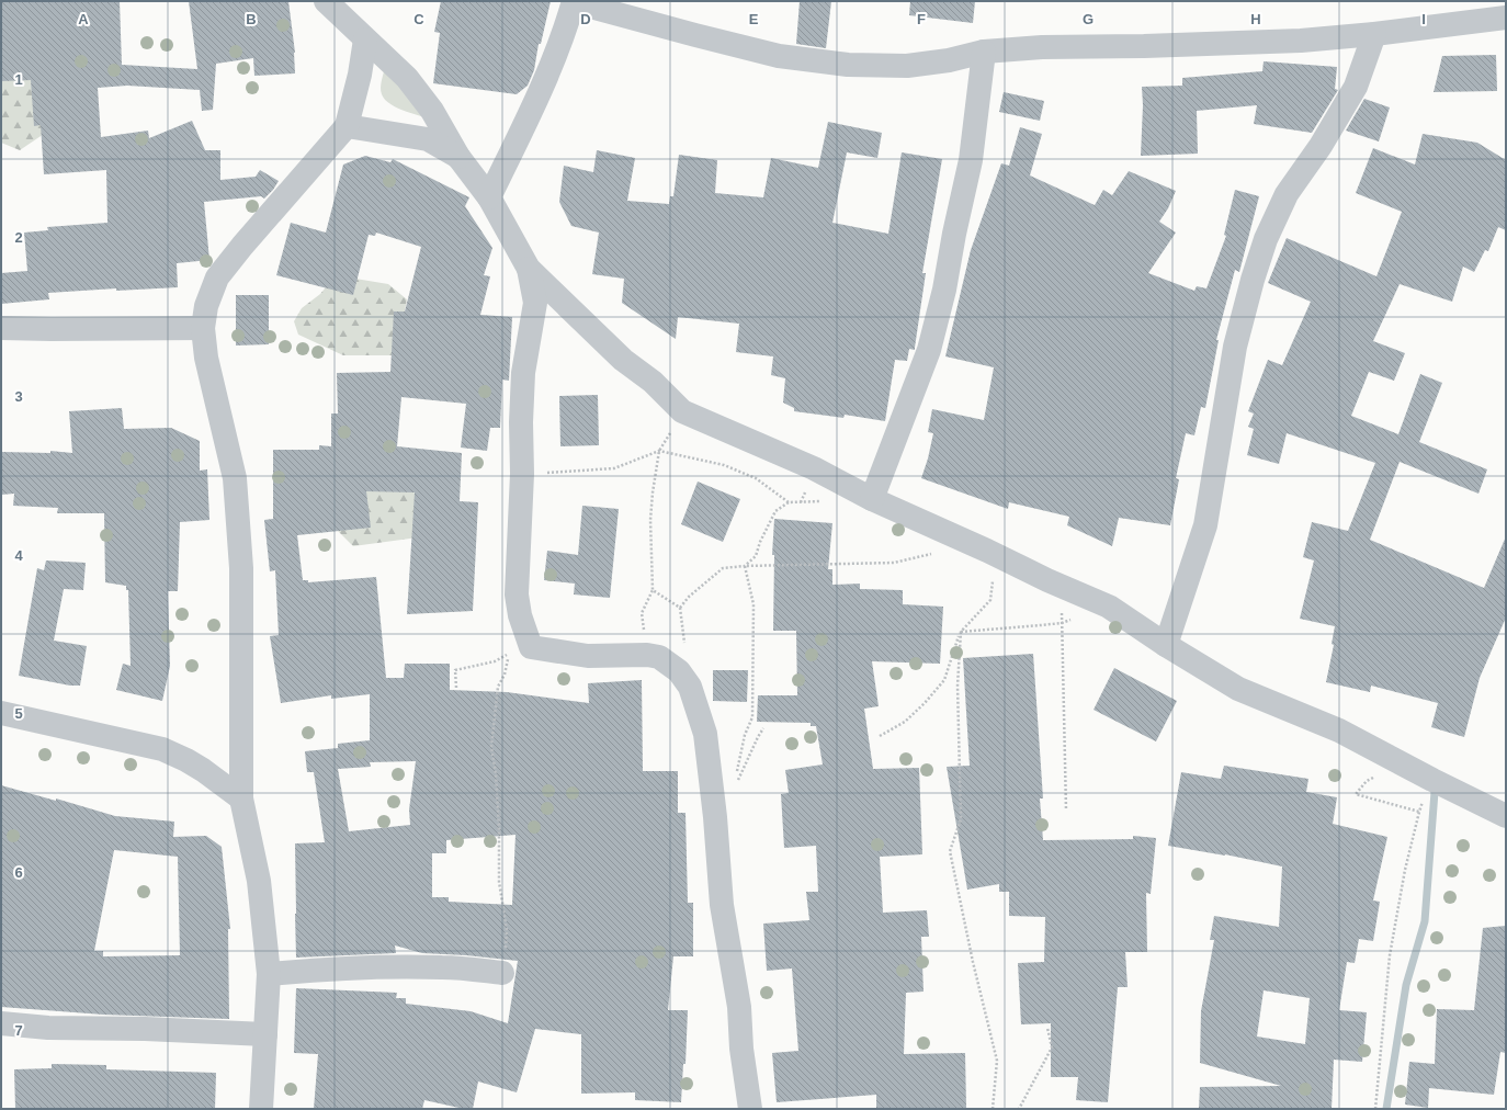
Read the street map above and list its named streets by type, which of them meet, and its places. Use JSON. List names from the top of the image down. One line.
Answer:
{"grid":{"columns":["A","B","C","D","E","F","G","H","I"],"rows":["1","2","3","4","5","6","7"]}}
